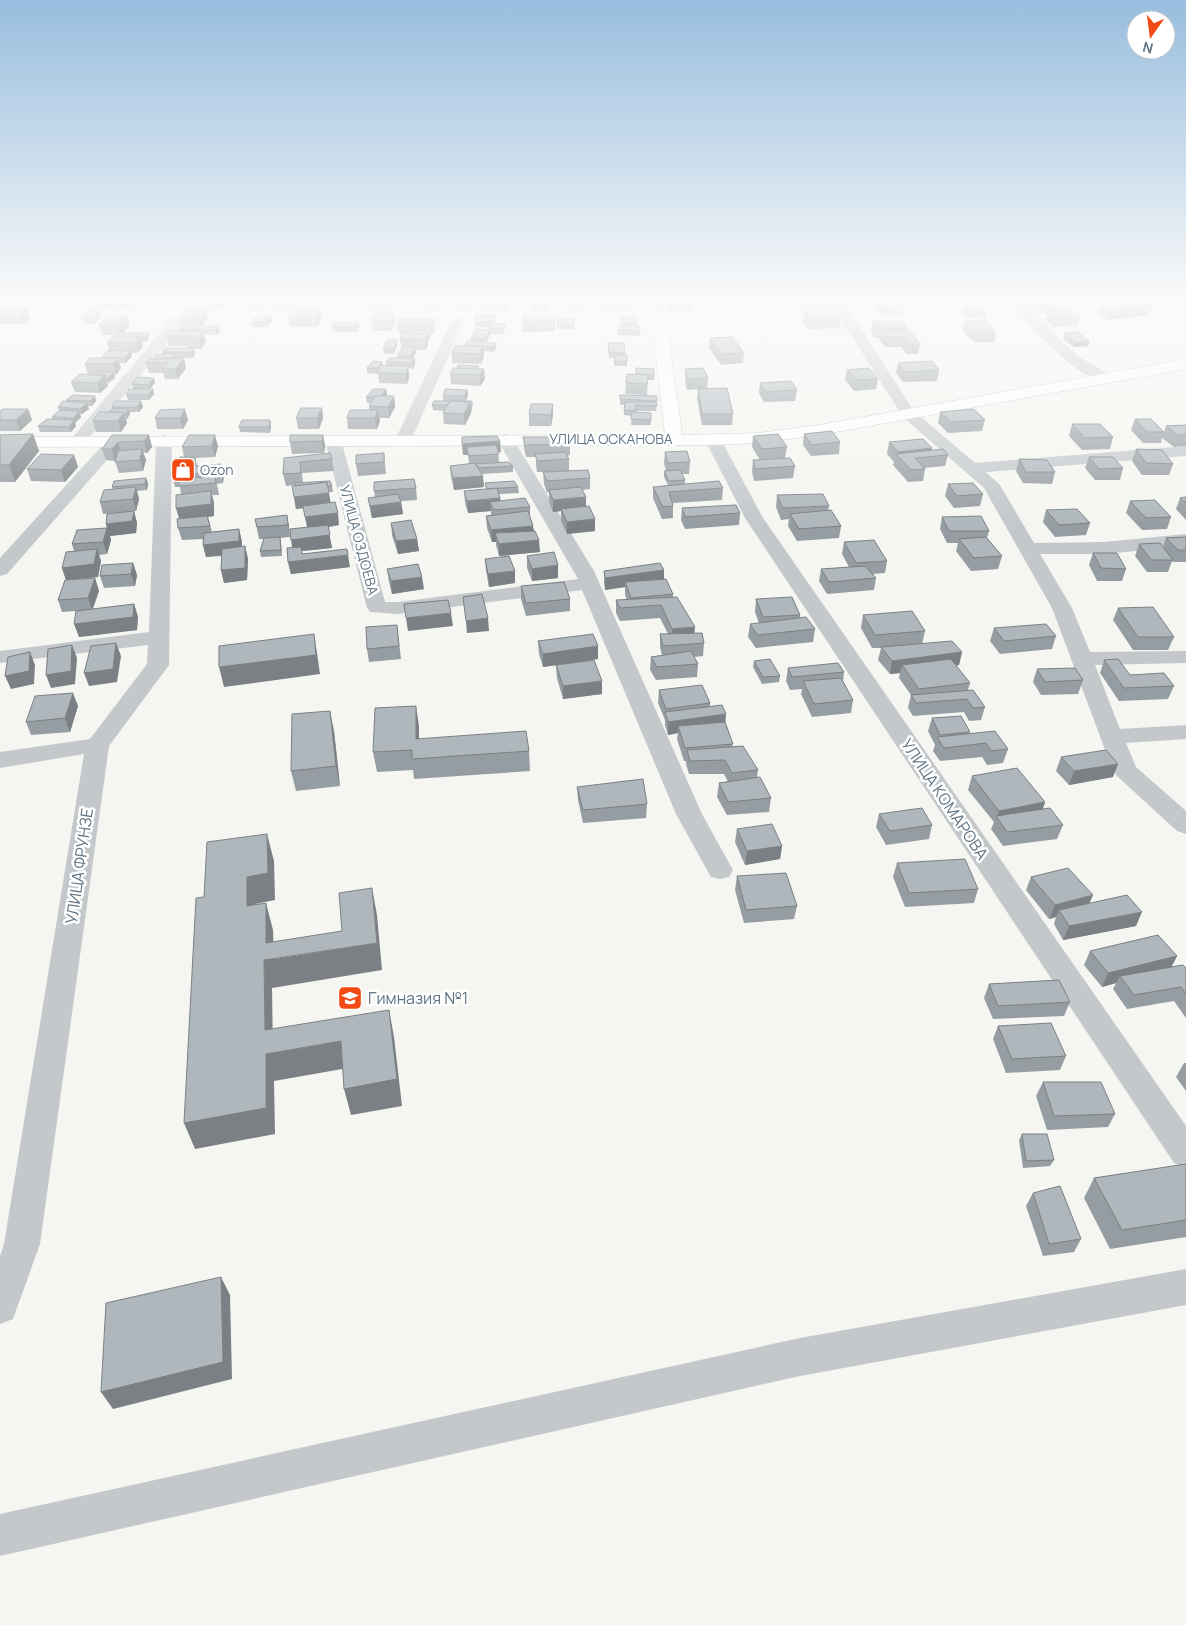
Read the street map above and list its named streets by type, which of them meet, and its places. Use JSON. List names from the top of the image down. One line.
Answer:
{"streets":{"main road":["УЛИЦА ОСКАНОВА"],"street":["УЛИЦА ОЗДОЕВА","УЛИЦА КОМАРОВА","УЛИЦА ФРУНЗЕ"]},"crossings":[["УЛИЦА ОСКАНОВА","УЛИЦА ОЗДОЕВА"],["УЛИЦА ОСКАНОВА","УЛИЦА КОМАРОВА"],["УЛИЦА ОСКАНОВА","УЛИЦА ФРУНЗЕ"]],"places":{"shop":["Ozon"],"school or university":["Гимназия №1"]},"north":"bottom"}
